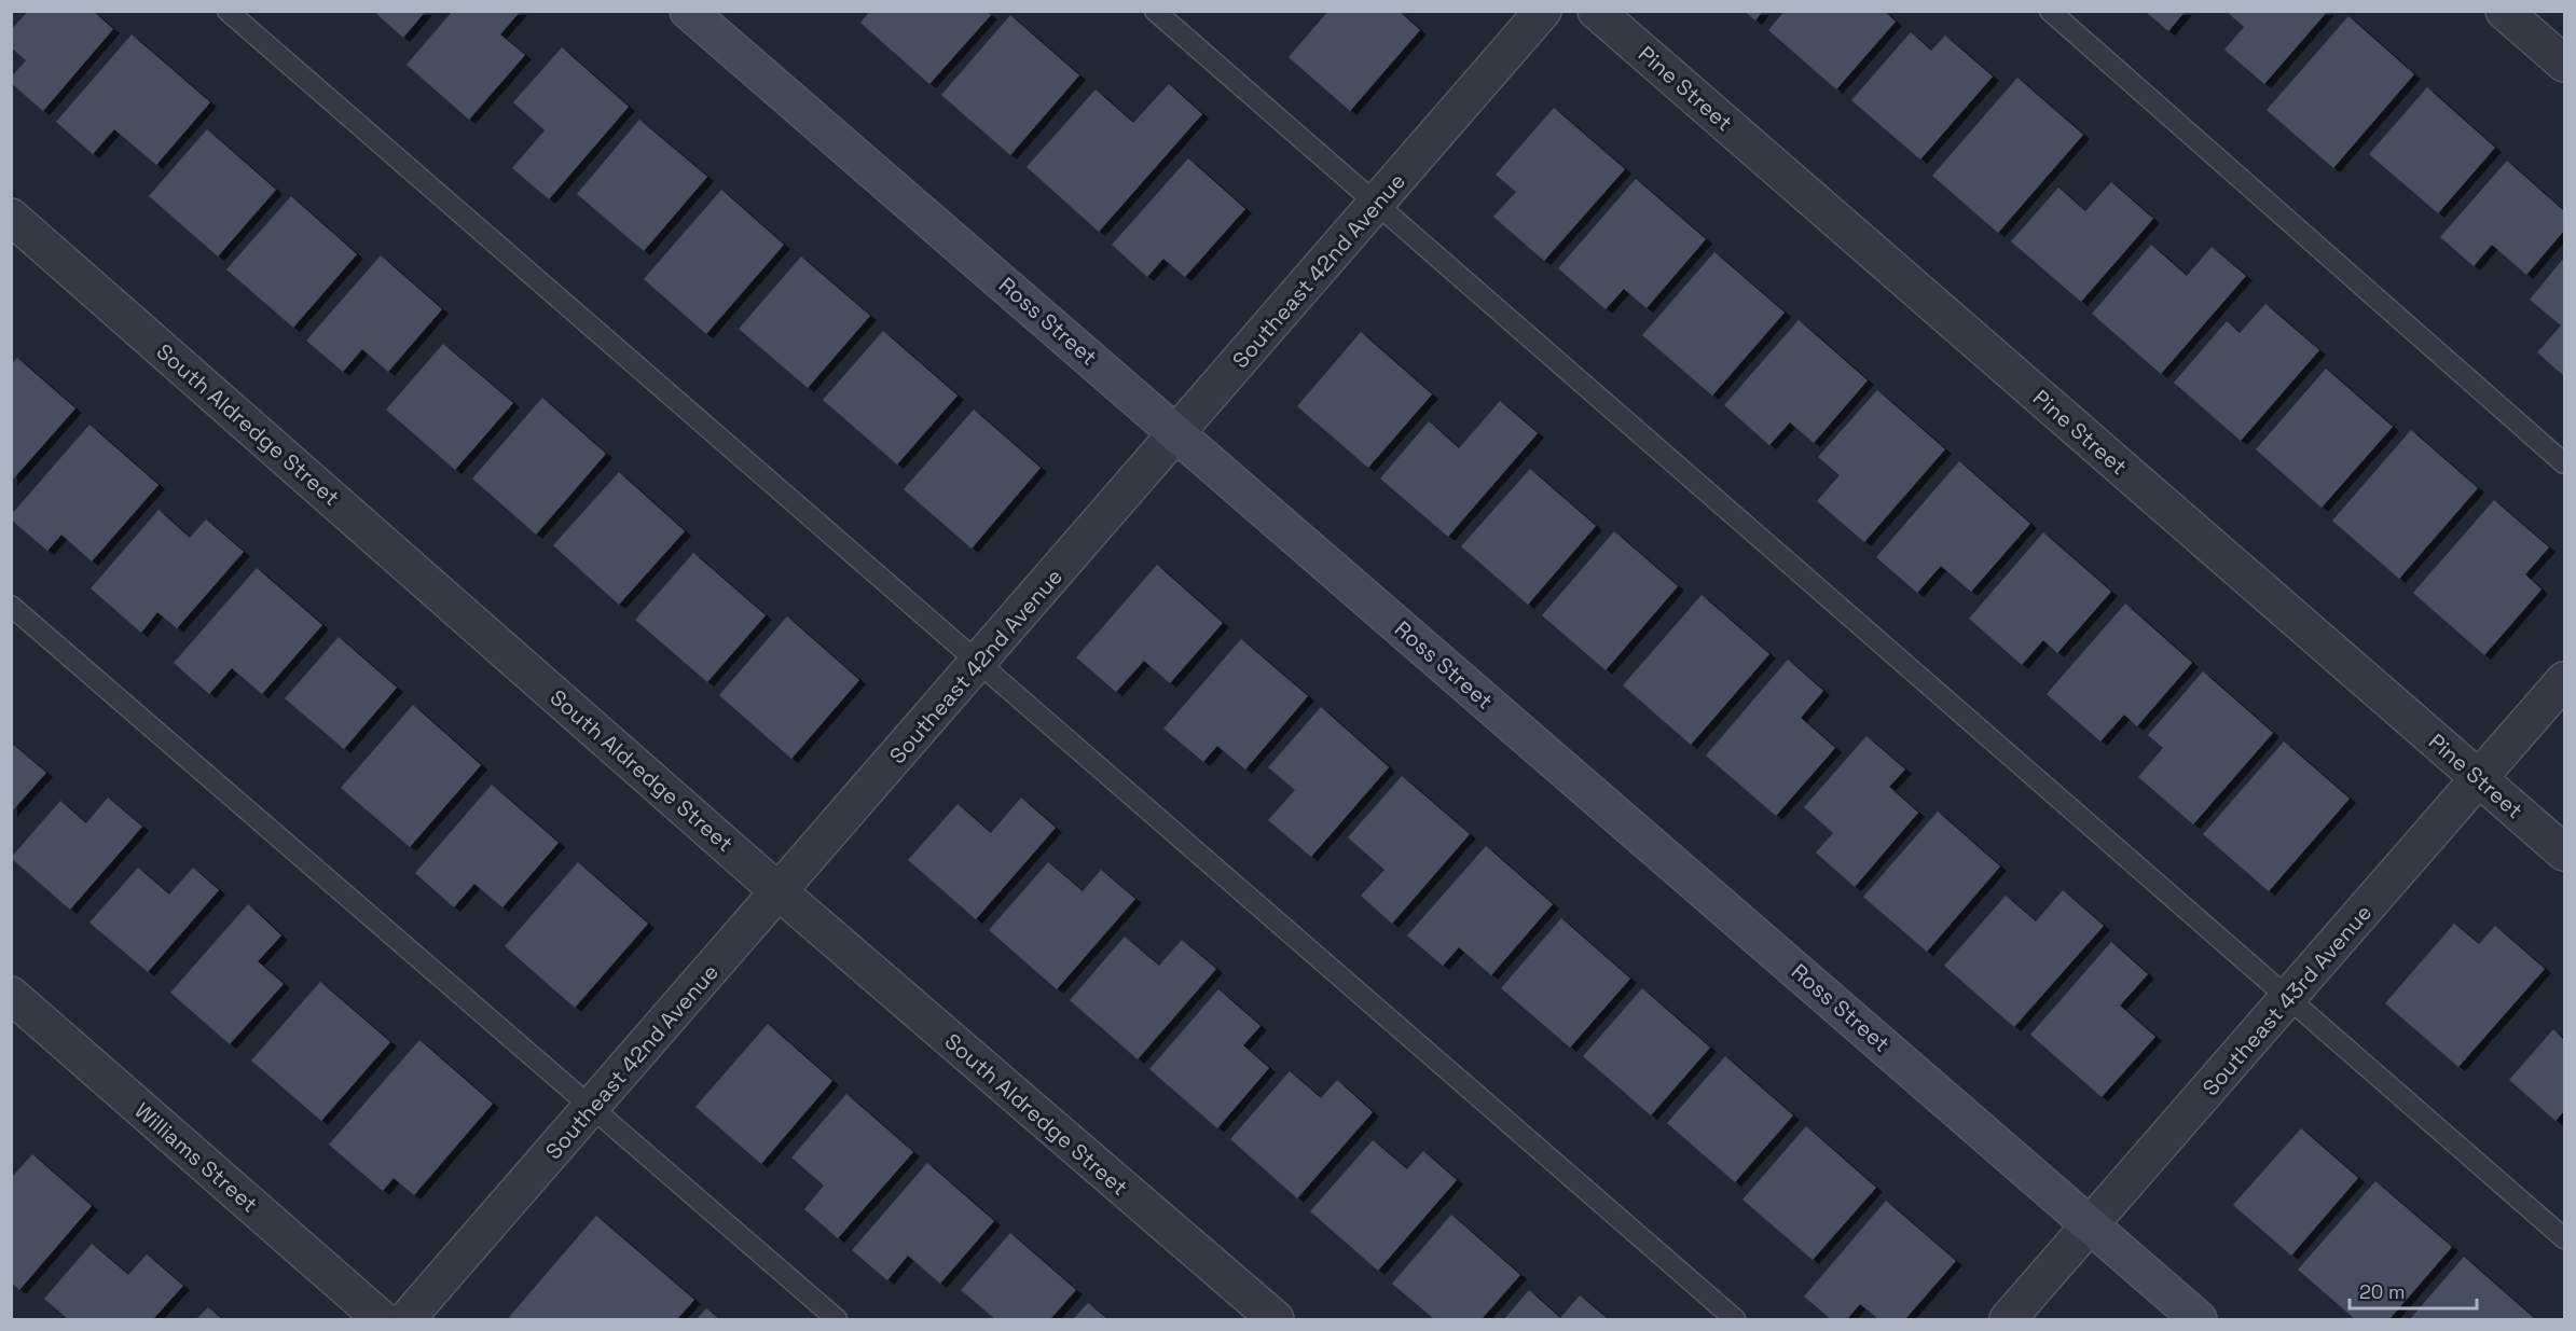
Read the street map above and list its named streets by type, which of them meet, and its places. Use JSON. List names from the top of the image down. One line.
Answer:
{"streets":{"street":["Pine Street","Southeast 42nd Avenue","Ross Street","South Aldredge Street","Southeast 43rd Avenue","Williams Street"]},"crossings":[["Pine Street","Southeast 43rd Avenue"],["Southeast 42nd Avenue","Ross Street"],["Southeast 42nd Avenue","South Aldredge Street"],["Ross Street","Southeast 43rd Avenue"]],"scale_bar":"20 m"}
